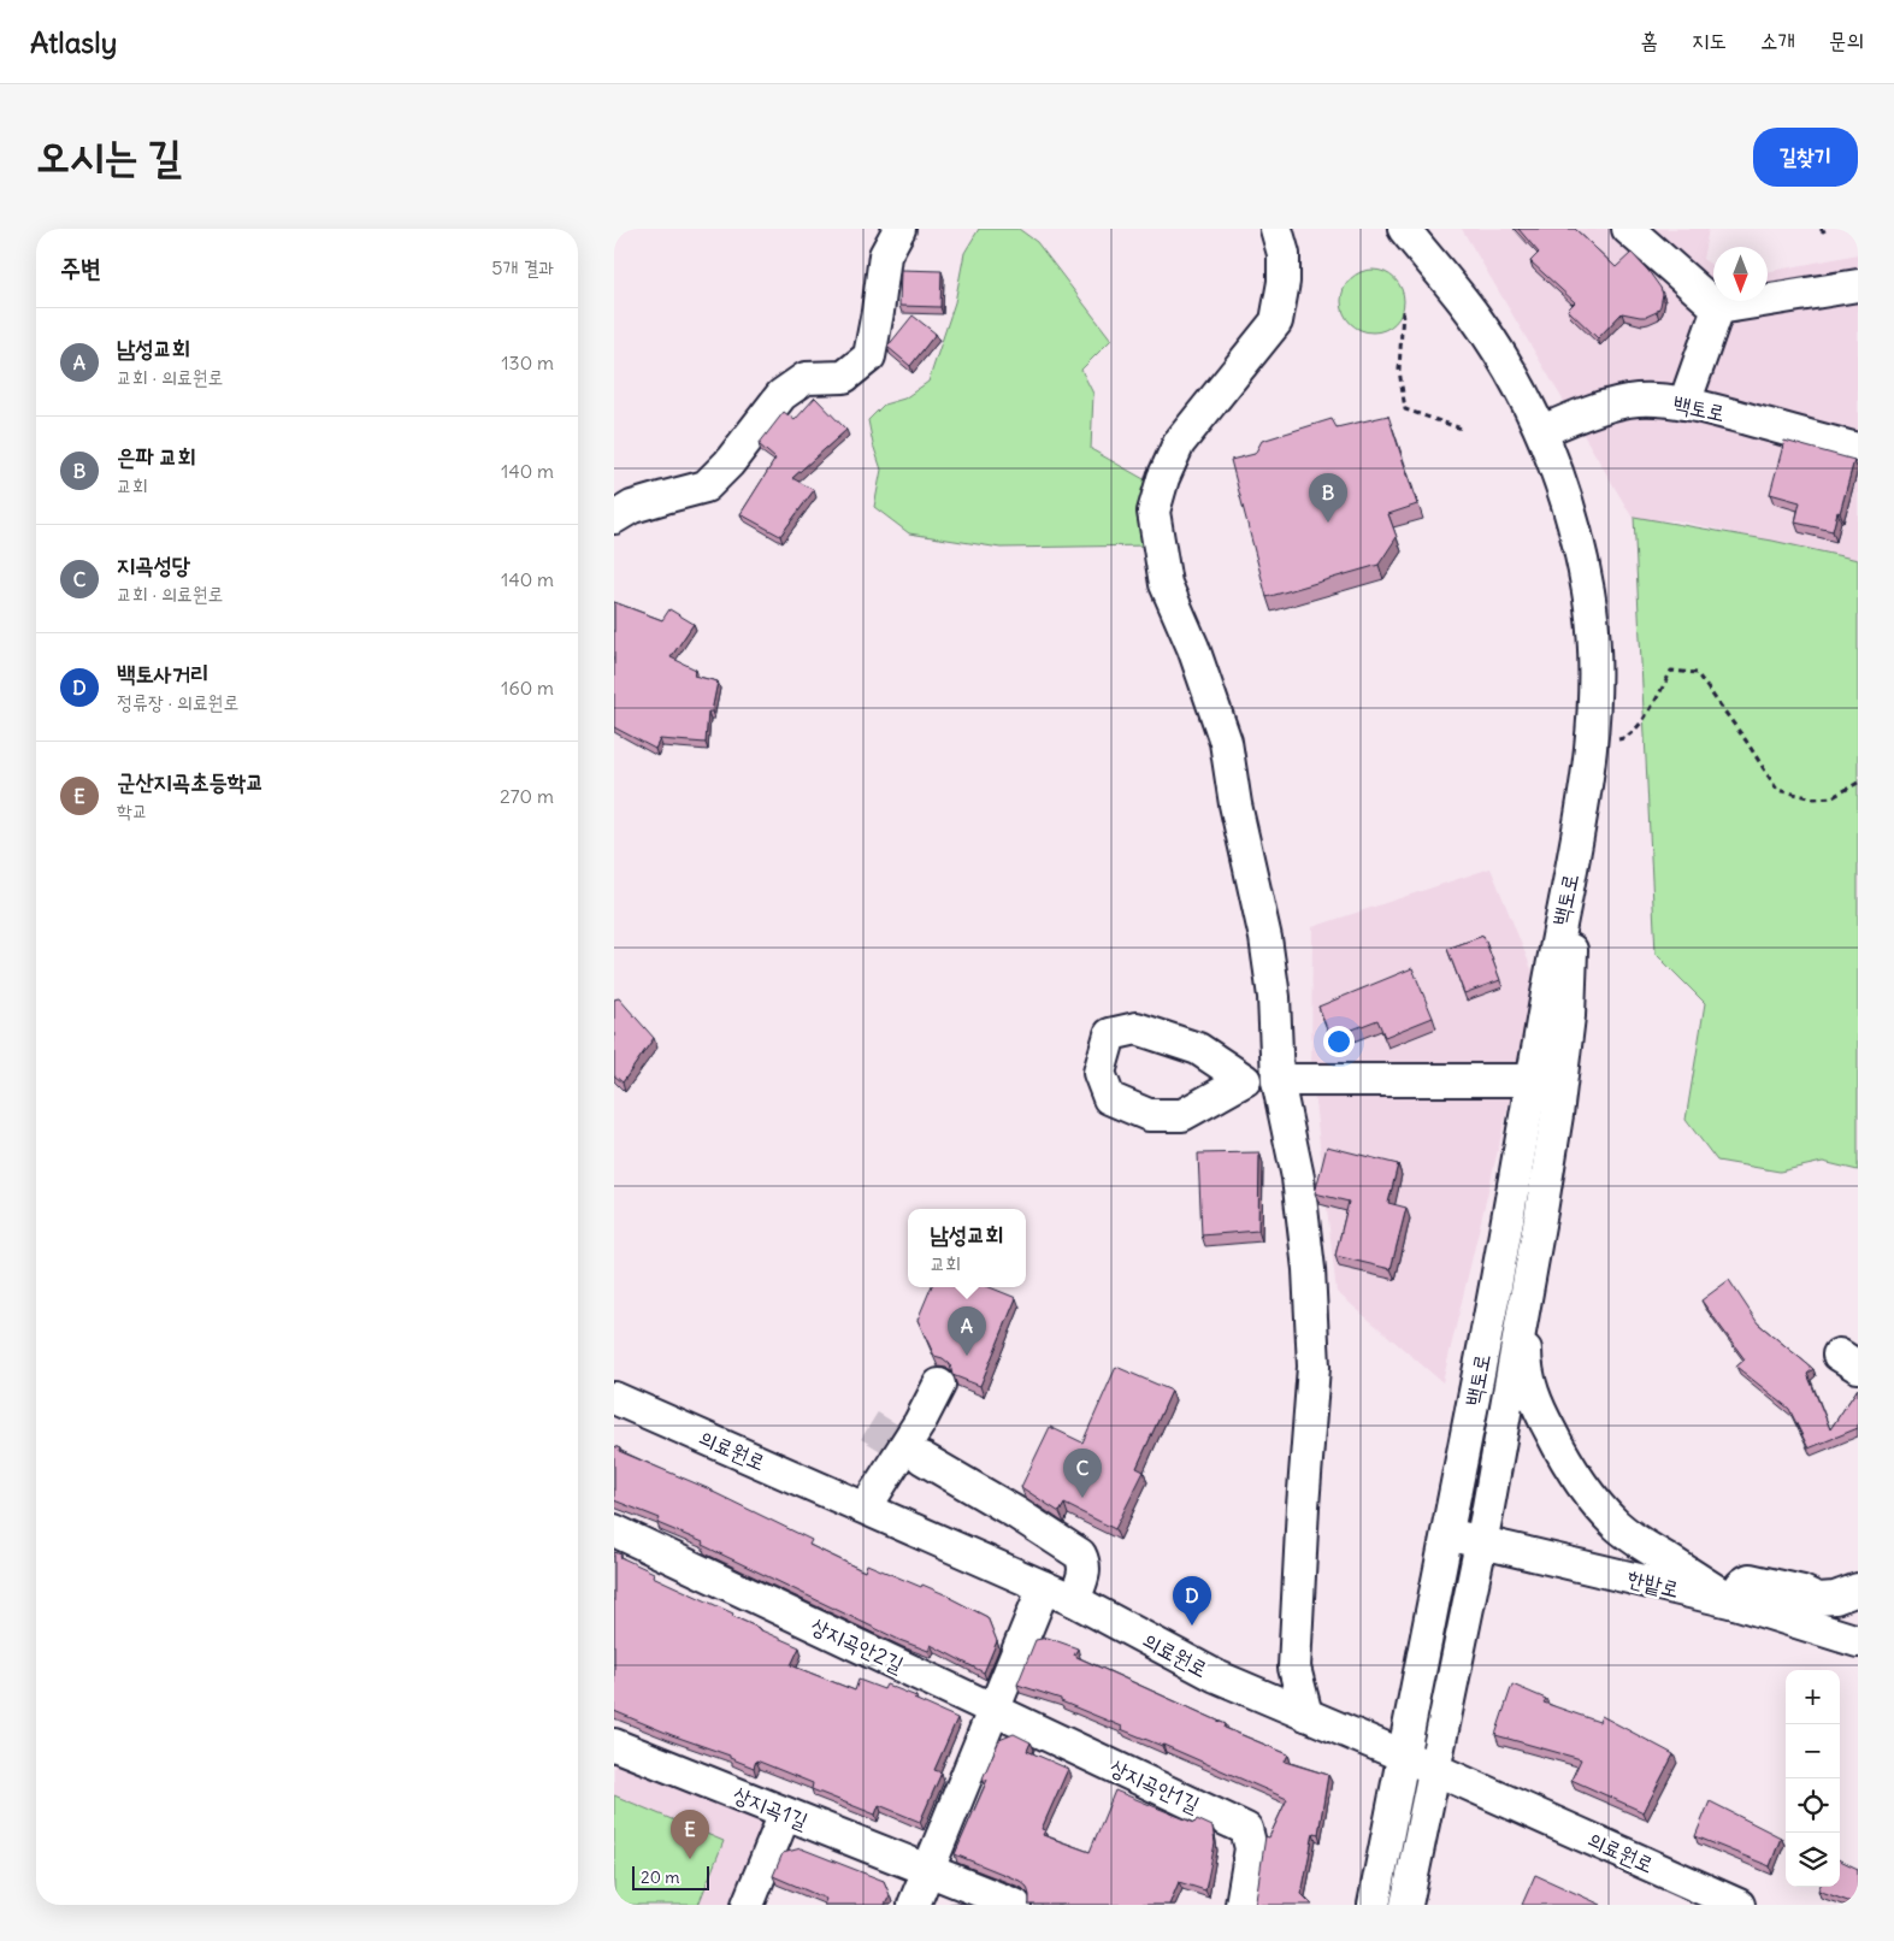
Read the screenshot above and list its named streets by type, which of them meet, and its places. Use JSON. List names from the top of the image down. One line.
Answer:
{"streets":{"street":["백토로","의료원로","한밭로","상지곡안2길","상지곡안1길","상지곡1길"]},"crossings":[["백토로","의료원로"],["백토로","한밭로"],["상지곡안2길","상지곡안1길"]],"scale_bar":"20 m","north":"bottom","page":{"header":"Atlasly","nav":["홈","지도","소개","문의"],"buttons":"길찾기","title":"오시는 길","heading":["주변","5개 결과"],"list":[{"mark":"A","name":"남성교회","note":"교회 · 의료원로","value":"130 m"},{"mark":"B","name":"은파 교회","note":"교회","value":"140 m"},{"mark":"C","name":"지곡성당","note":"교회 · 의료원로","value":"140 m"},{"mark":"D","name":"백토사거리","note":"정류장 · 의료원로","value":"160 m"},{"mark":"E","name":"군산지곡초등학교","note":"학교","value":"270 m"}],"pins":["B","A","C","D","E"],"popup":["남성교회","교회"],"map_buttons":["+","−"],"scale":"20 m"}}
